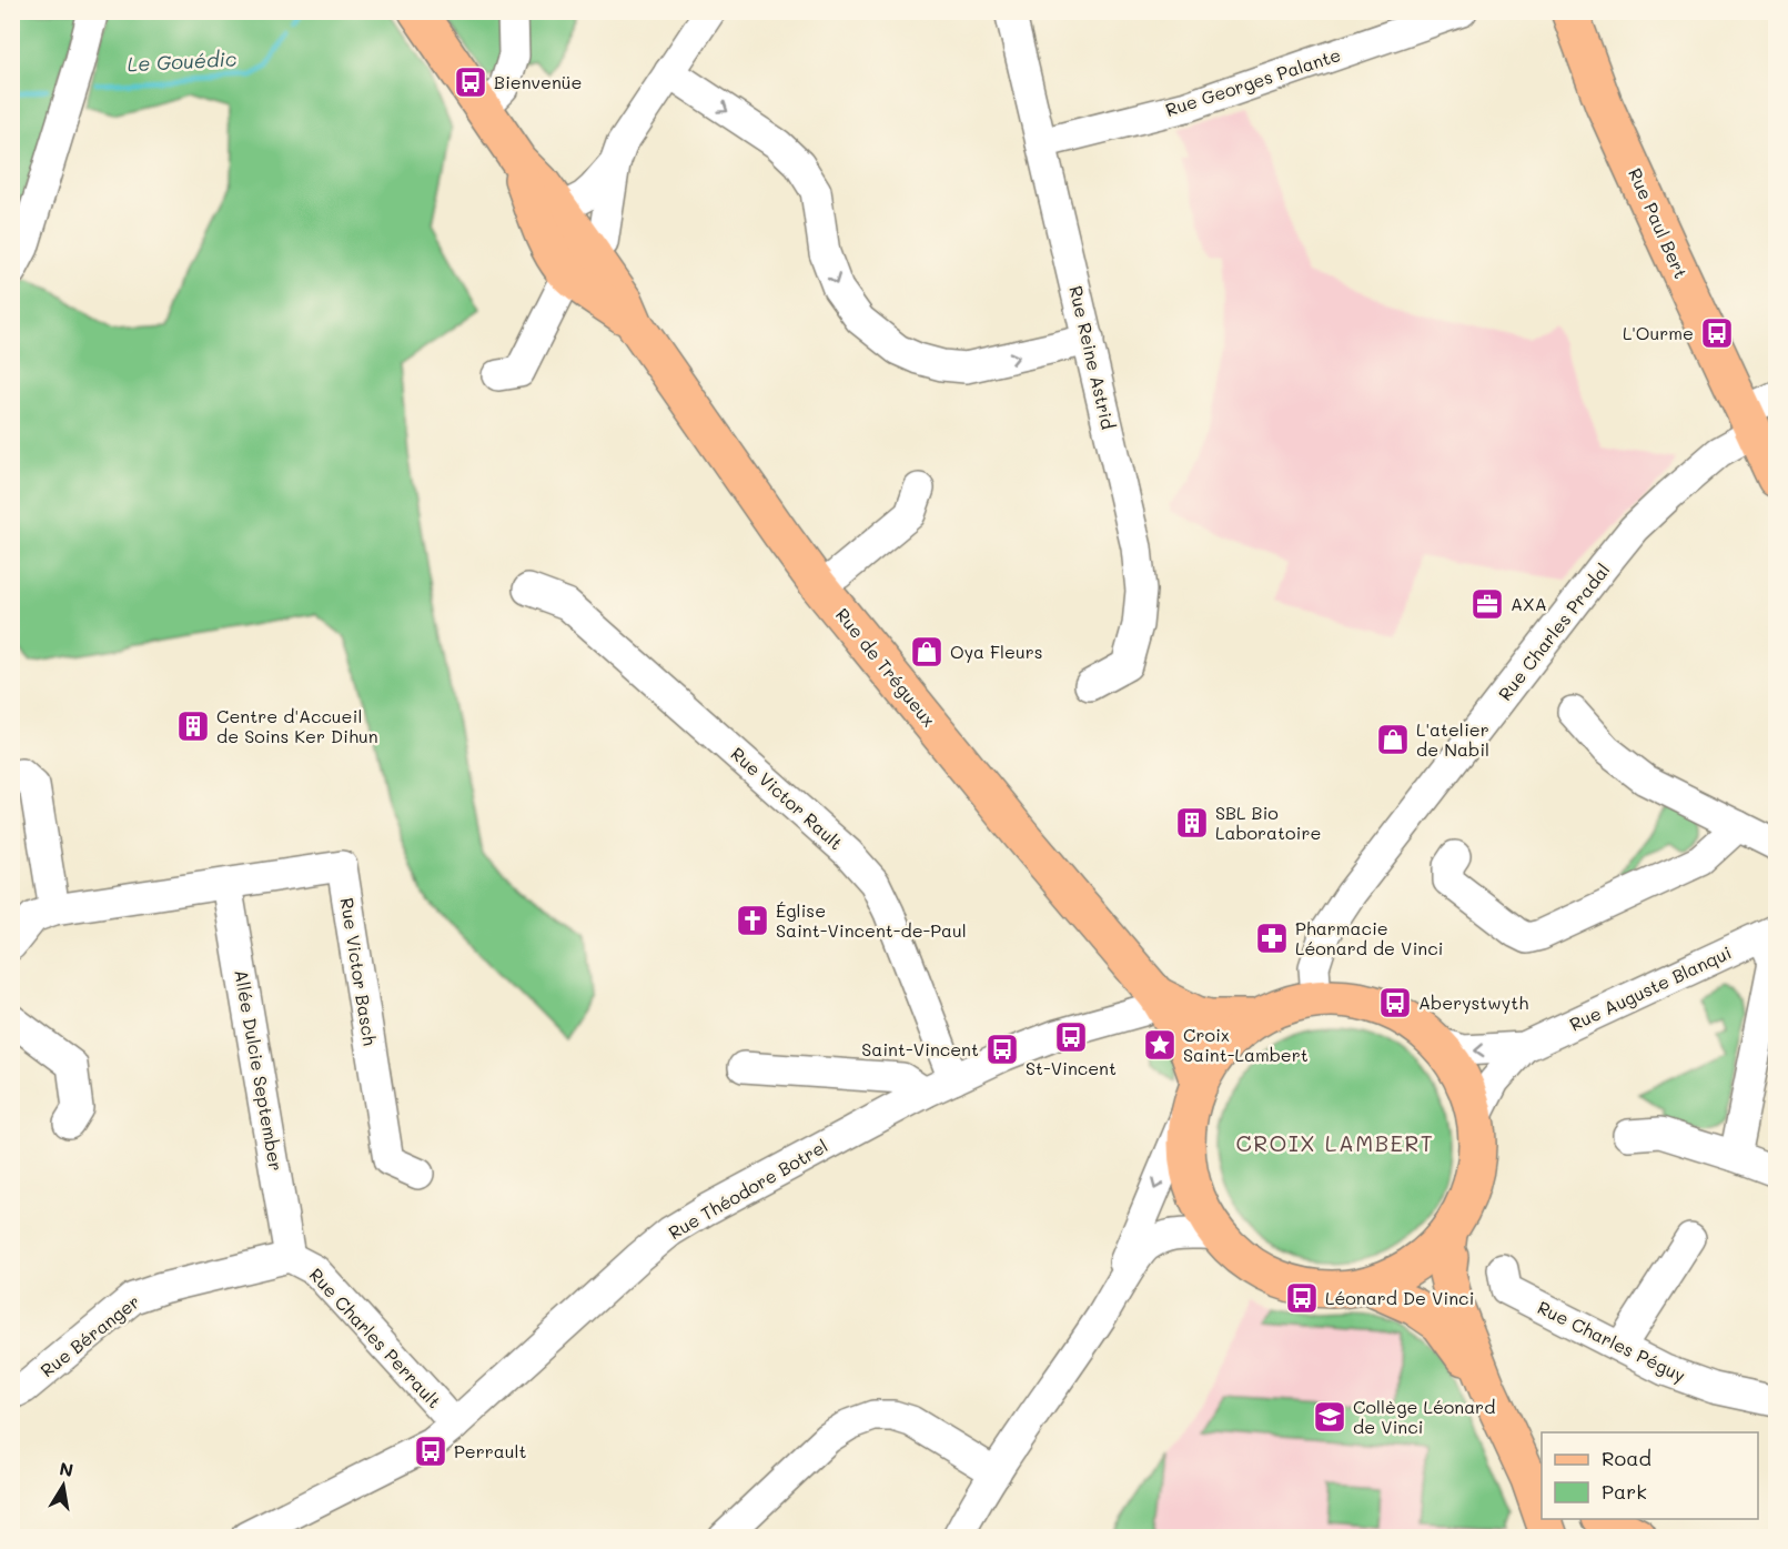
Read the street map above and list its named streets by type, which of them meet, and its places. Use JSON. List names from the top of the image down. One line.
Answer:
{"streets":{"main road":["Rue Paul Bert","Rue de Trégueux"],"street":["Rue Georges Palante","Rue Reine Astrid","Rue Charles Pradal","Rue Victor Rault","Rue Victor Basch","Rue Auguste Blanqui","Allée Dulcie September","Rue Théodore Botrel","Rue Béranger","Rue Charles Perrault","Rue Charles Péguy"]},"crossings":[["Rue Georges Palante","Rue Reine Astrid"],["Rue Paul Bert","Rue Charles Pradal"],["Rue de Trégueux","Rue Théodore Botrel"],["Rue Victor Rault","Rue Théodore Botrel"],["Rue Victor Basch","Allée Dulcie September"],["Allée Dulcie September","Rue Béranger"],["Allée Dulcie September","Rue Charles Perrault"],["Rue Théodore Botrel","Rue Charles Perrault"],["Rue Béranger","Rue Charles Perrault"]],"districts":["CROIX LAMBERT"],"water":["Le Gouédic"],"places":{"bus stop":["Bienvenüe","L'Ourme","Aberystwyth","St-Vincent","Saint-Vincent","Léonard De Vinci","Perrault"],"office":["AXA"],"shop":["Oya Fleurs","L'atelier de Nabil"],"building":["Centre d'Accueil de Soins Ker Dihun","SBL Bio Laboratoire"],"church":["Église Saint-Vincent-de-Paul"],"pharmacy":["Pharmacie Léonard de Vinci"],"place":["Croix Saint-Lambert"],"school or university":["Collège Léonard de Vinci"]},"legend":["Road","Park"],"north":"top"}
